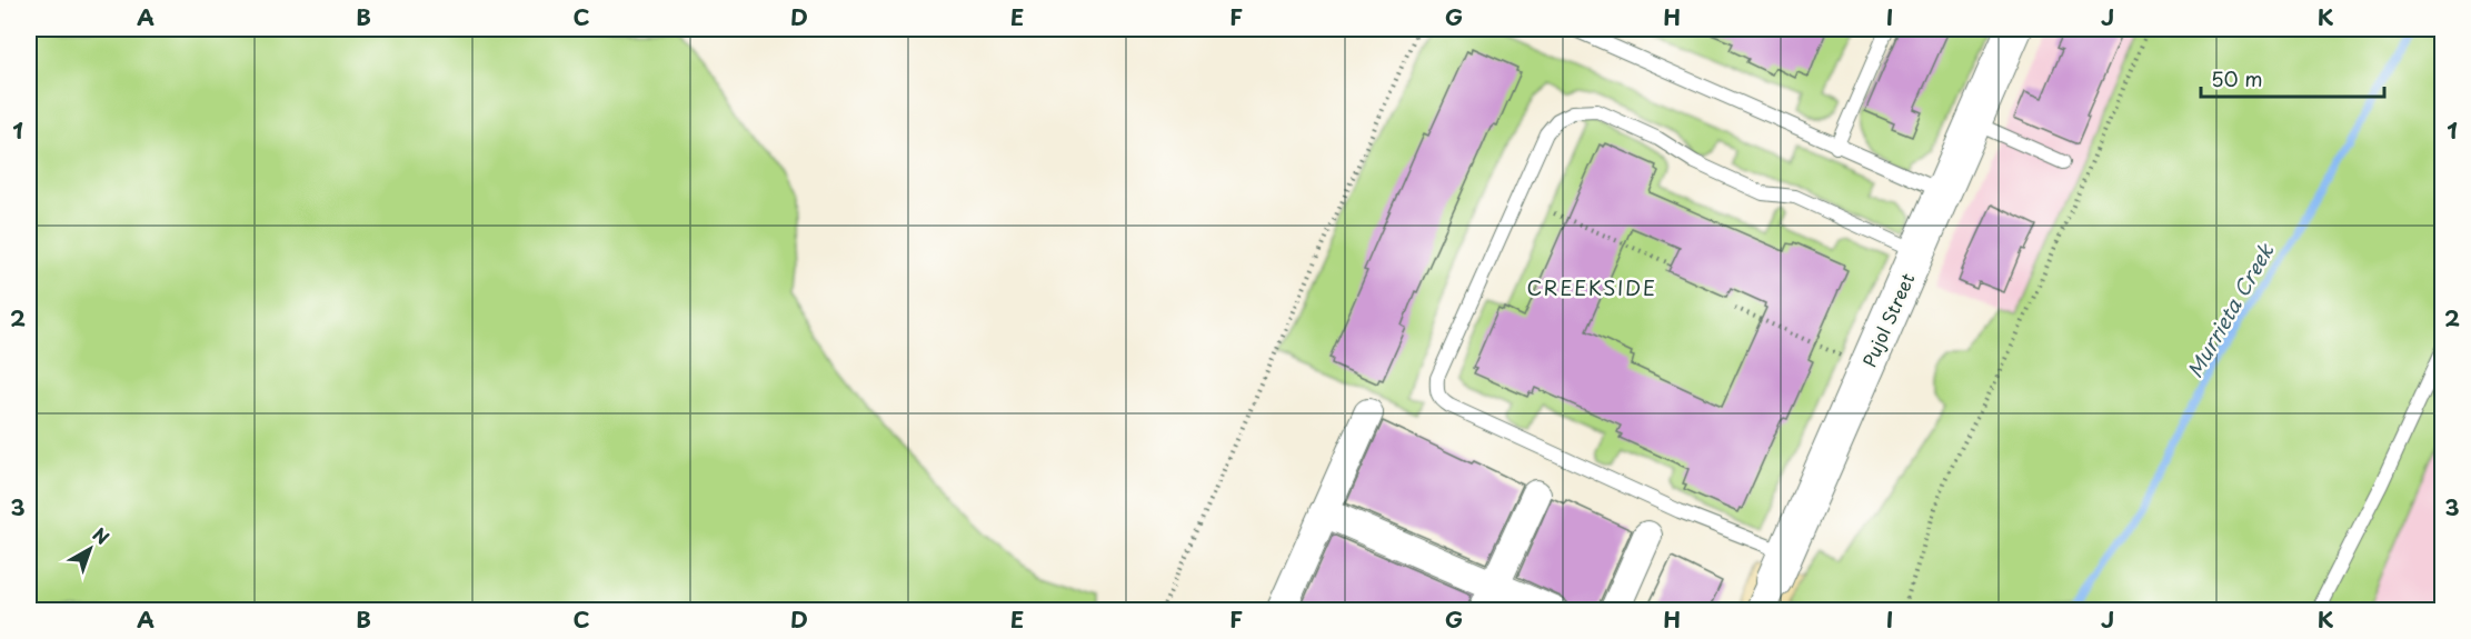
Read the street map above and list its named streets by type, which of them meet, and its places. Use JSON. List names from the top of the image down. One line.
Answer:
{"streets":{"street":["Pujol Street"]},"districts":["CREEKSIDE"],"water":["Murrieta Creek"],"scale_bar":"50 m","north":"top right","grid":{"columns":["A","B","C","D","E","F","G","H","I","J","K"],"rows":["1","2","3"]}}
